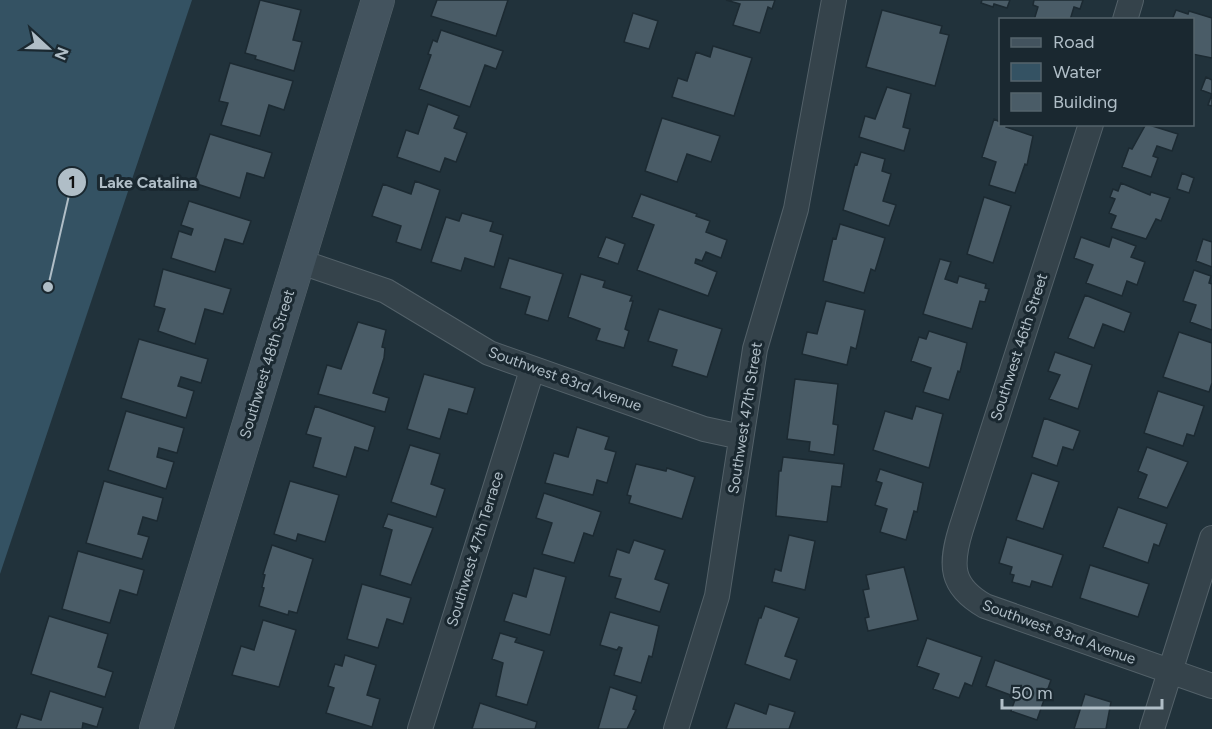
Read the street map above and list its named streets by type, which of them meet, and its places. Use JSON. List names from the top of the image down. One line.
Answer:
{"streets":{"street":["Southwest 46th Street","Southwest 48th Street","Southwest 83rd Avenue","Southwest 47th Street","Southwest 47th Terrace"]},"crossings":[["Southwest 46th Street","Southwest 83rd Avenue"],["Southwest 48th Street","Southwest 83rd Avenue"],["Southwest 83rd Avenue","Southwest 47th Street"],["Southwest 83rd Avenue","Southwest 47th Terrace"]],"places":["Lake Catalina"],"legend":["Road","Water","Building"],"scale_bar":"50 m","north":"right"}
